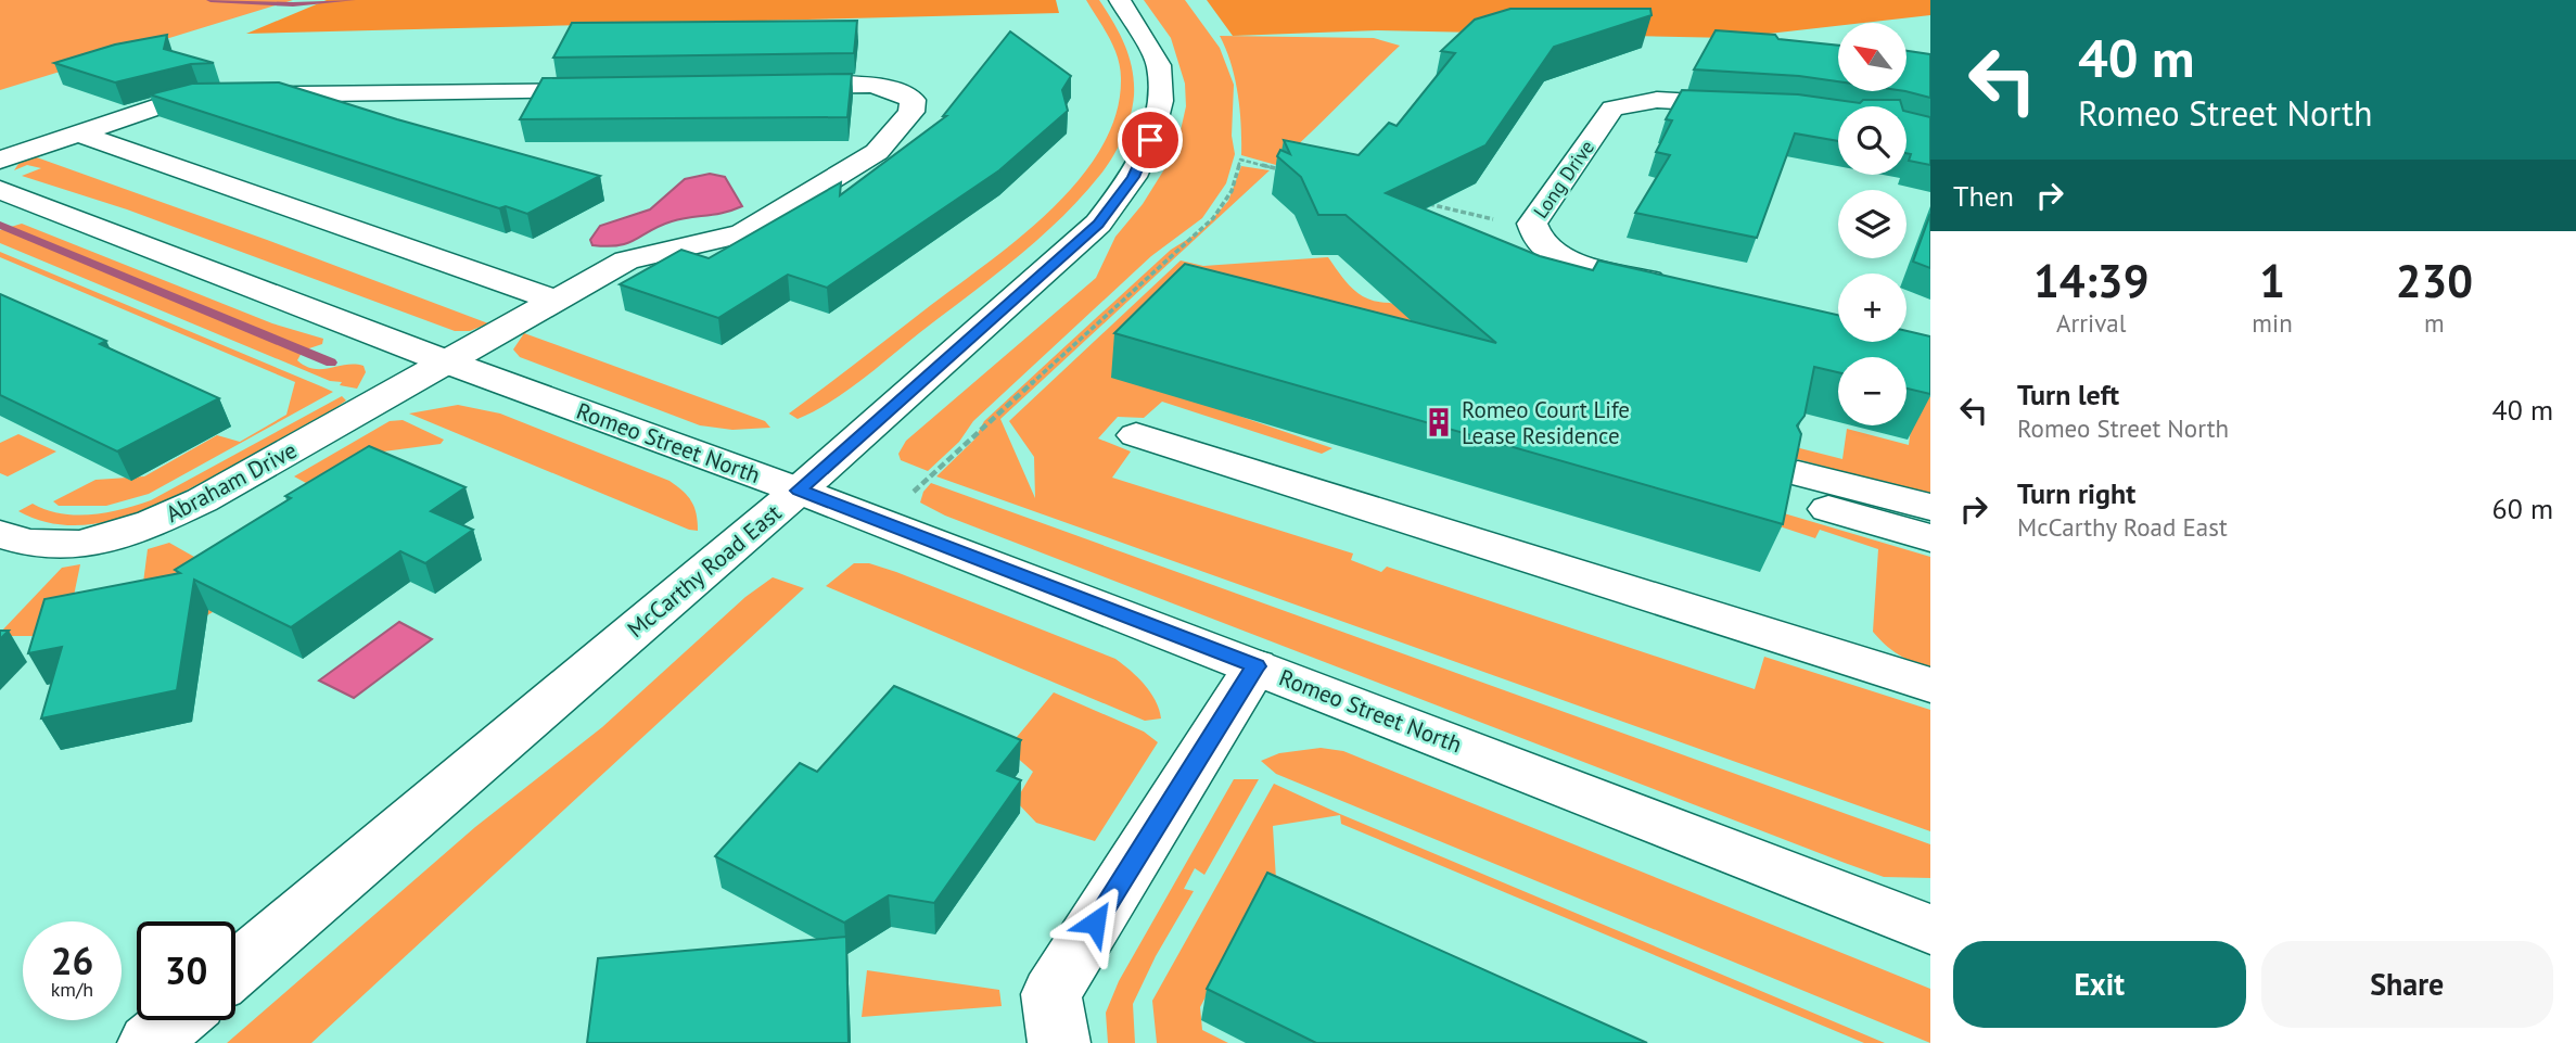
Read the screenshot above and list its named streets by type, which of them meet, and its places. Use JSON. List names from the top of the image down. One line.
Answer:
{"streets":{"street":["Long Drive","Romeo Street North","Abraham Drive","McCarthy Road East"]},"crossings":[["Romeo Street North","Abraham Drive"],["Romeo Street North","McCarthy Road East"]],"places":{"building":["Romeo Court Life Lease Residence"]},"north":"top left","page":{"turn":["40 m","Romeo Street North"],"map_buttons":["+","−"],"then":"Then","eta":["14:39","Arrival","1","min","230","m"],"list":[{"name":"Turn left","note":"Romeo Street North","value":"40 m"},{"name":"Turn right","note":"McCarthy Road East","value":"60 m"}],"speed":"26 km/h","limit":"30","buttons":["Exit","Share"]}}
